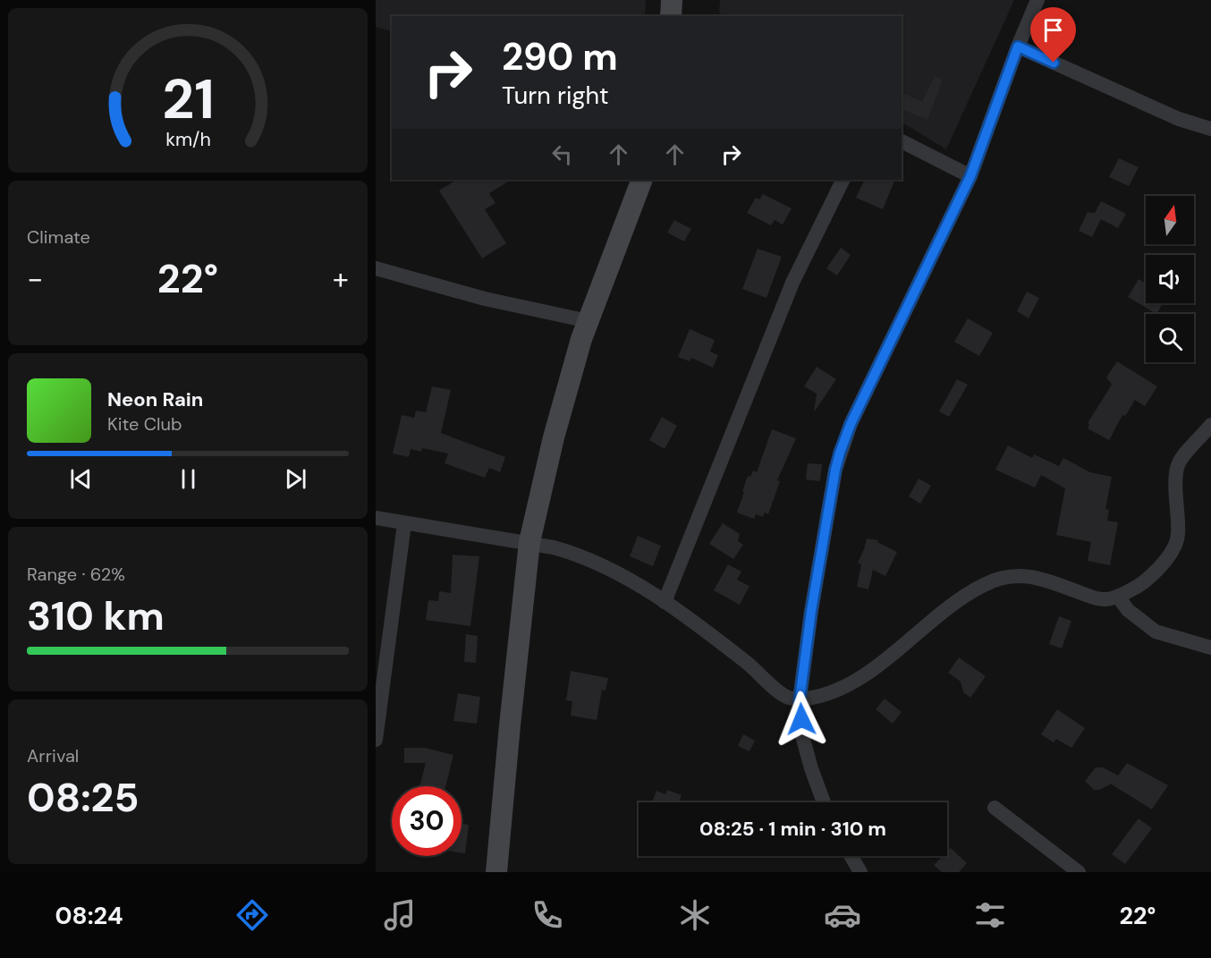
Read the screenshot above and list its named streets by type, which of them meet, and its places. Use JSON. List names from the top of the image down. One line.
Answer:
{"north":"top","page":{"turn":["290 m","Turn right"],"tile":["Climate",["Range · 62%","310 km"],["Arrival","08:25"]],"heat":["−","22°","+"],"song":["Neon Rain","Kite Club"],"limit":"30","trip":"08:25 · 1 min · 310 m","tabs":["08:24","22°"],"gauge":["21","km/h"]}}
